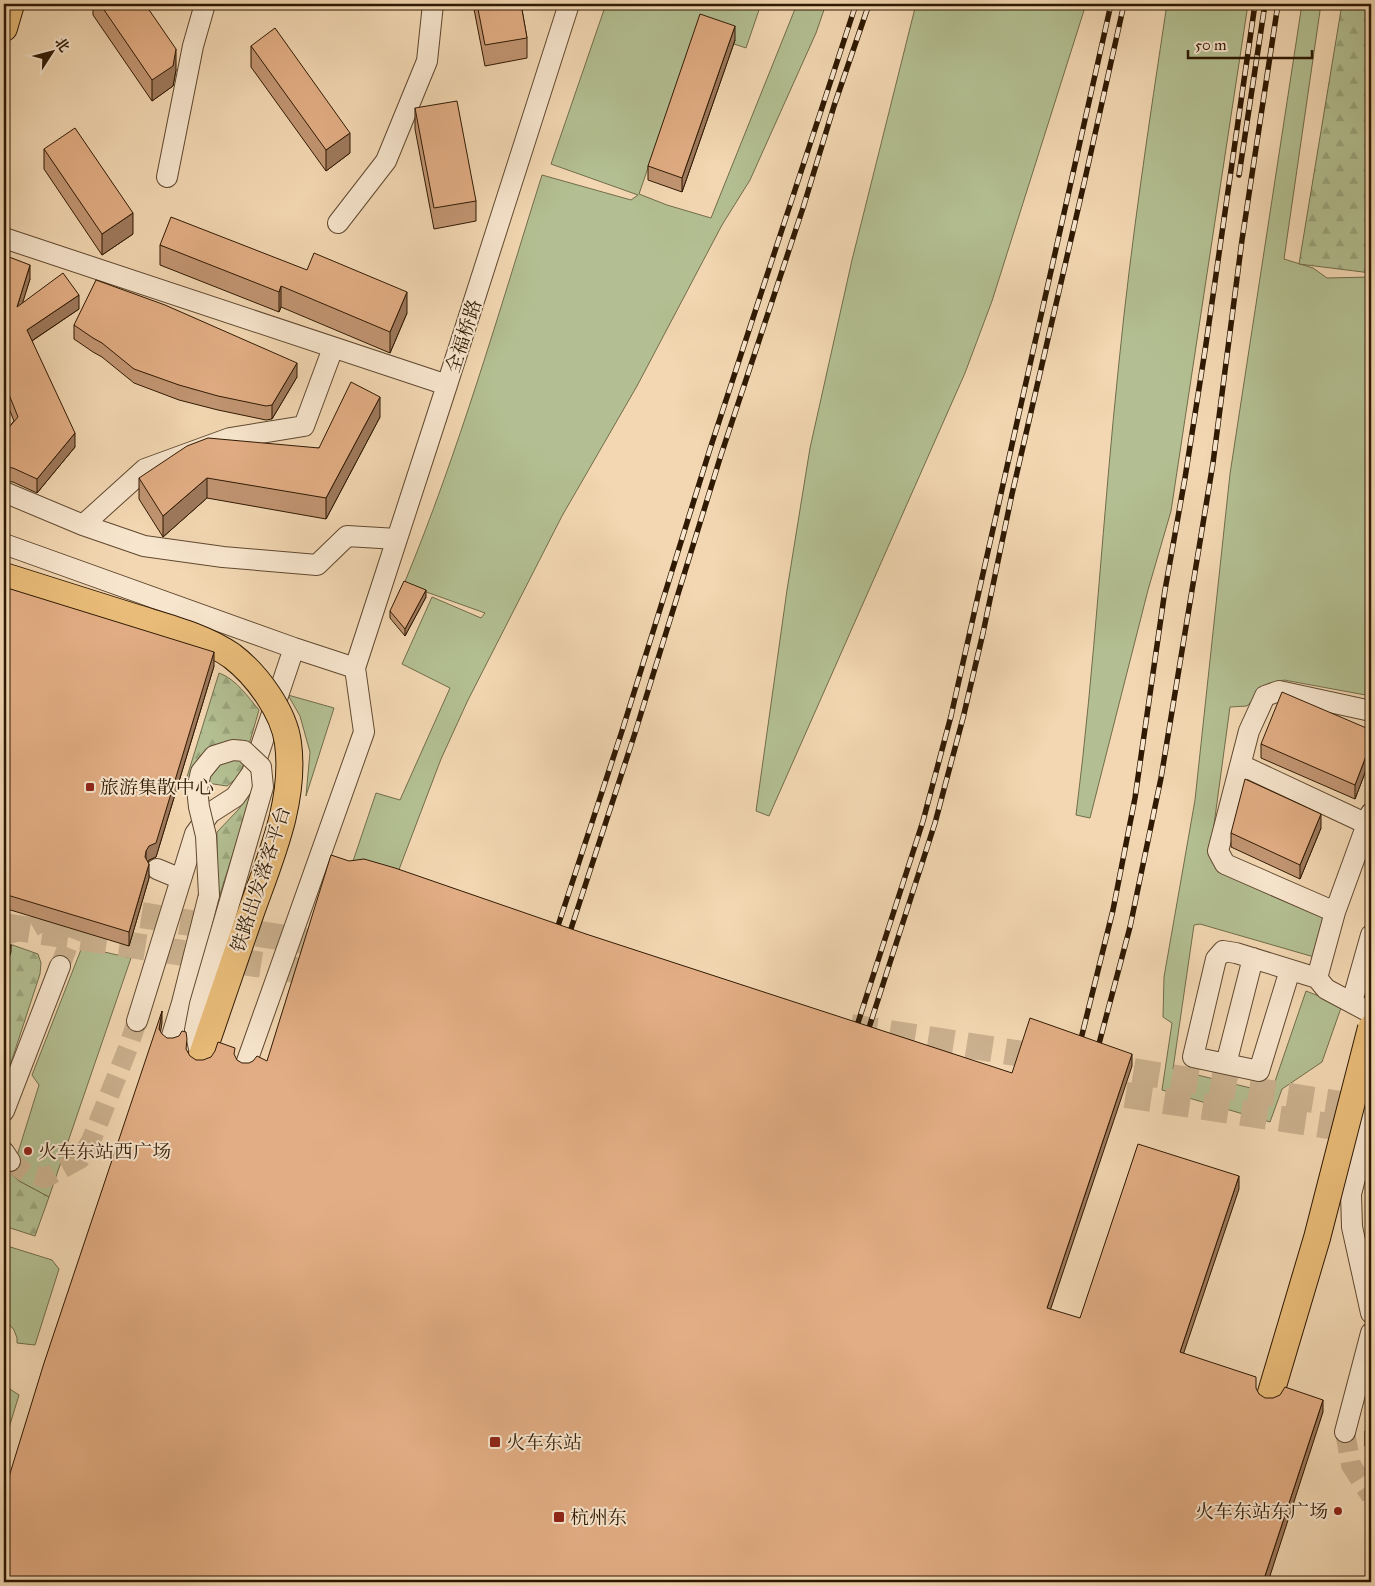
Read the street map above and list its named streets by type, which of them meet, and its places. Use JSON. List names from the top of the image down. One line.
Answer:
{"streets":{"main road":["铁路出发落客平台"],"street":["全福桥路"]},"places":{"transit":["旅游集散中心","火车东站","杭州东"],"other":["火车东站西广场","火车东站东广场"]},"scale_bar":"50 m","north":"top right"}
